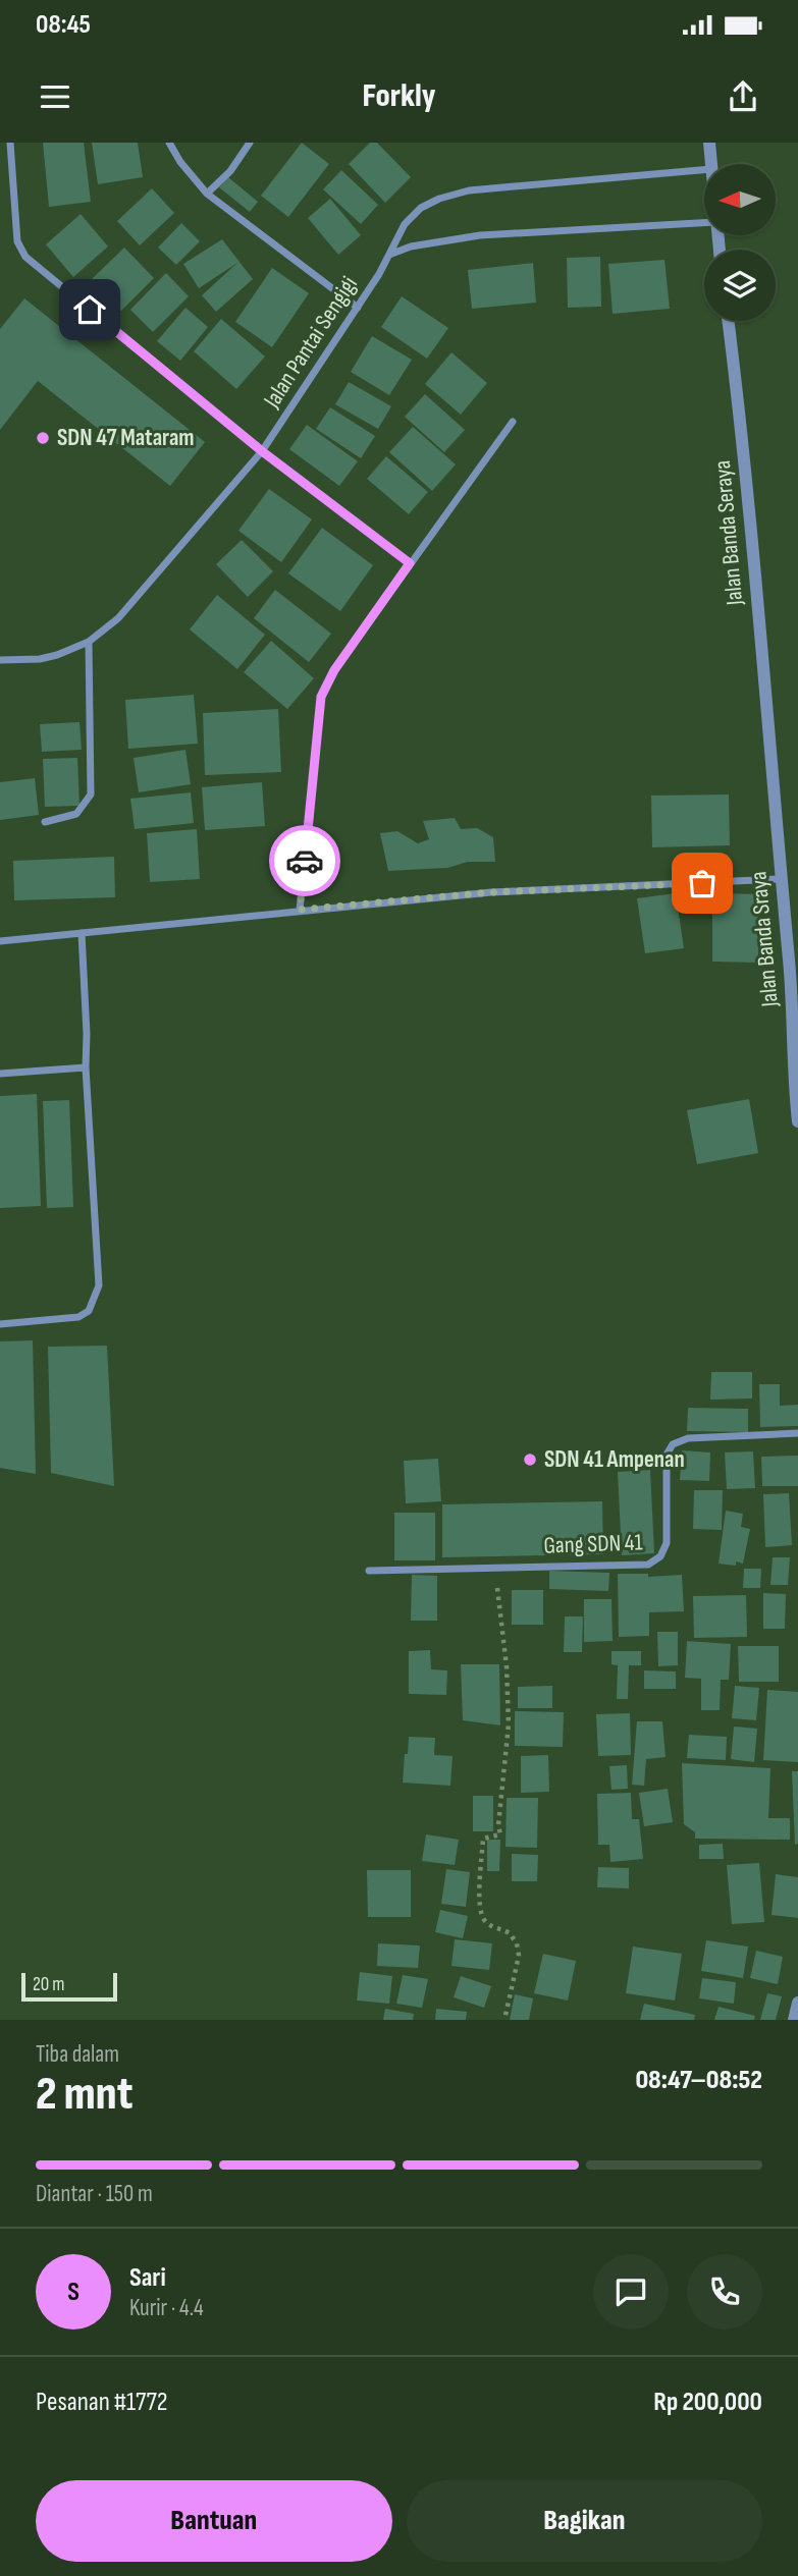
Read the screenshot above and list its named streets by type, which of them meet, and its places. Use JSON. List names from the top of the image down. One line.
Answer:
{"streets":{"street":["Jalan Pantai Sengigi","Jalan Banda Seraya","Jalan Banda Sraya","Gang SDN 41"]},"crossings":[["Jalan Banda Seraya","Jalan Banda Sraya"]],"places":["SDN 47 Mataram","SDN 41 Ampenan"],"scale_bar":"20 m","north":"left","page":{"status":"08:45","header":"Forkly","scale":"20 m","heading":["2 mnt","Tiba dalam","08:47–08:52"],"panel":["Sari","Kurir · 4.4","Pesanan #1772","Rp 200,000"],"bar":"Diantar · 150 m","round":"S","buttons":["Bantuan","Bagikan"]}}
